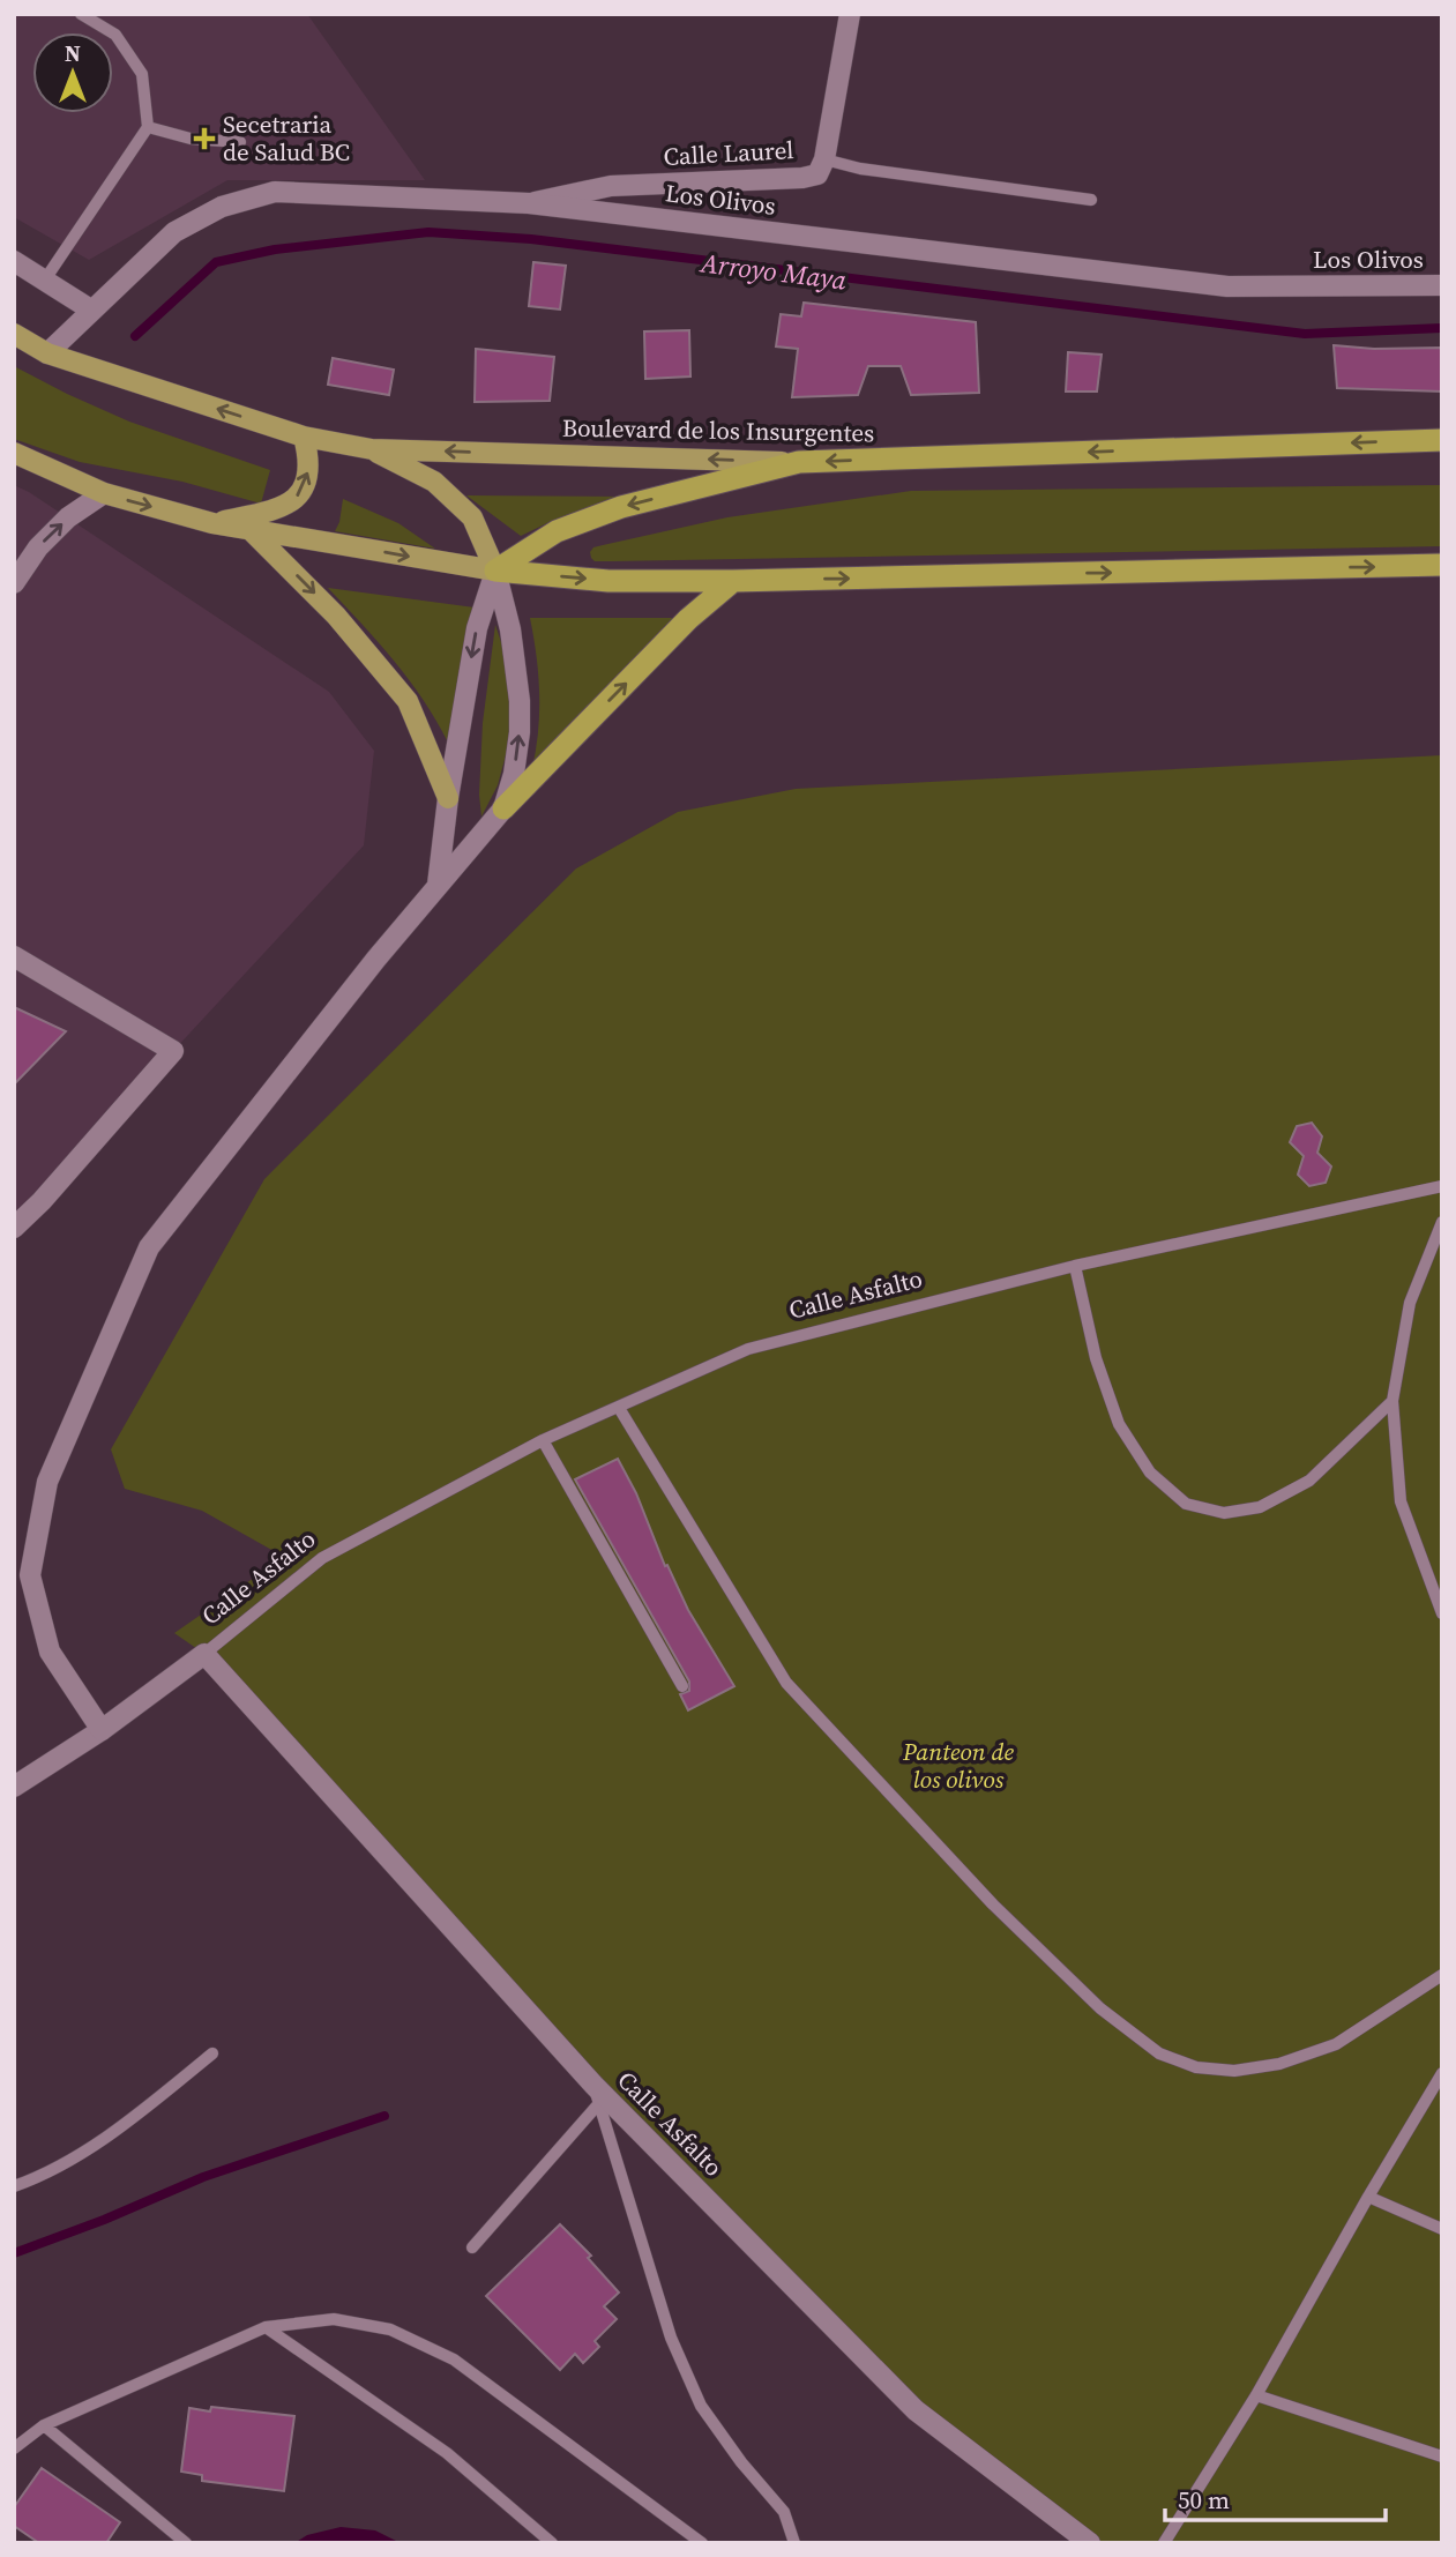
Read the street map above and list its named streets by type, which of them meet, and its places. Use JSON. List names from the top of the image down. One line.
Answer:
{"streets":{"highway":["Boulevard de los Insurgentes"],"street":["Calle Laurel","Los Olivos","Calle Asfalto"]},"crossings":[["Calle Laurel","Los Olivos"],["Los Olivos","Boulevard de los Insurgentes"]],"one_way":["Boulevard de los Insurgentes"],"water":["Arroyo Maya"],"parks":["Panteon de los olivos"],"places":{"health":["Secetraria de Salud BC"]},"scale_bar":"50 m","north":"top"}
